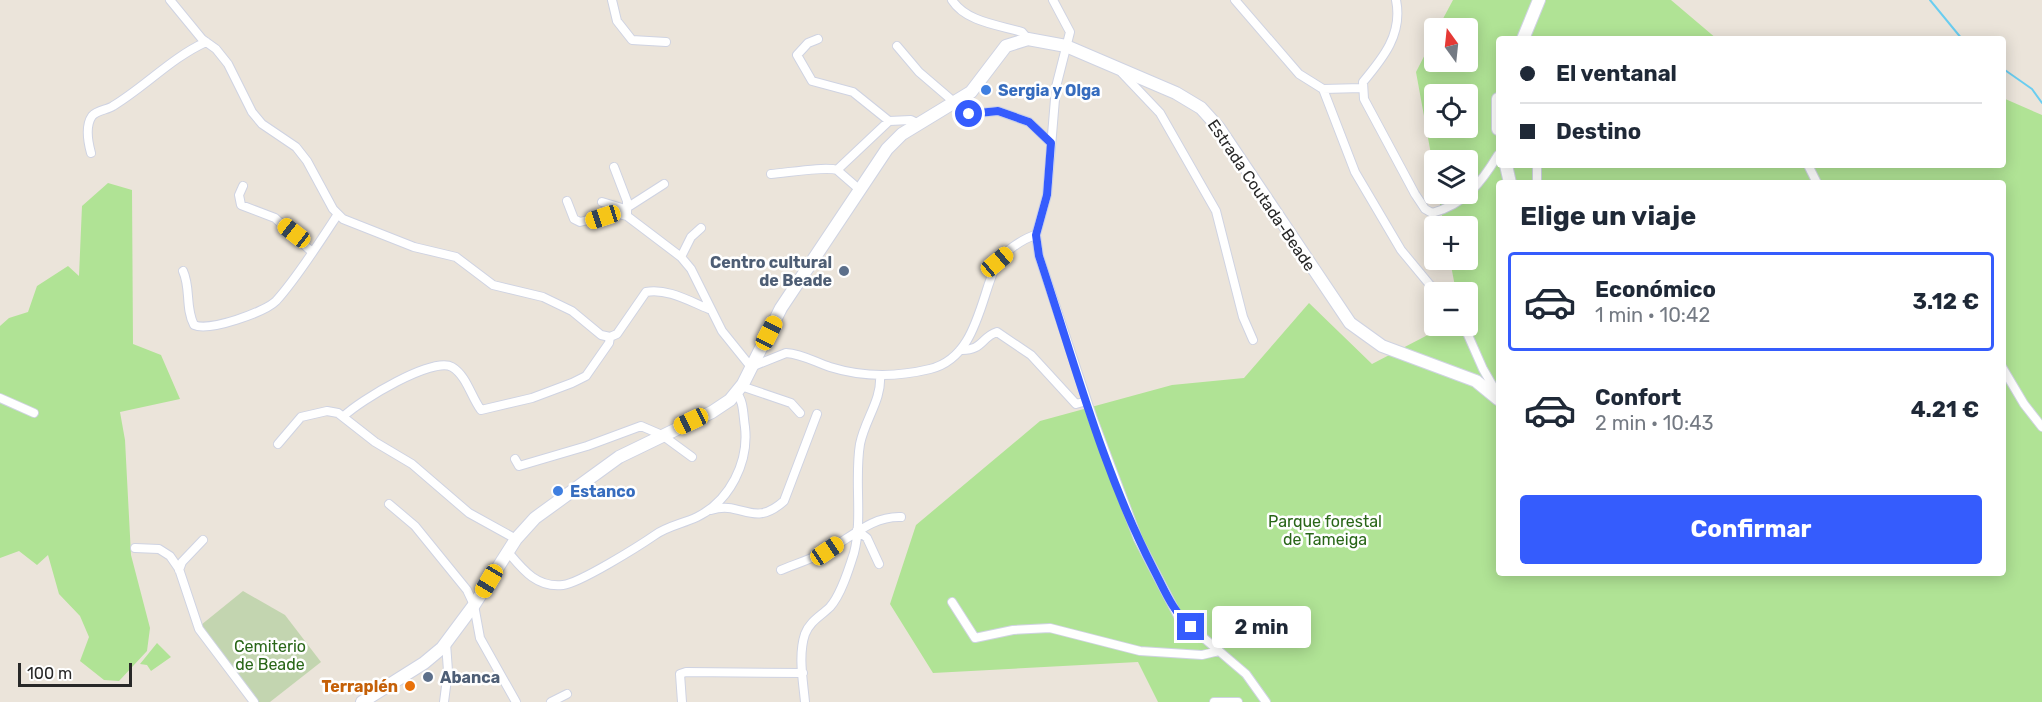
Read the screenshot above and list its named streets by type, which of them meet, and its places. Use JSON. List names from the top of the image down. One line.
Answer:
{"streets":{"street":["Estrada Coutada-Beade"]},"parks":["Parque forestal de Tameiga","Cemiterio de Beade"],"places":["Sergia y Olga","Centro cultural de Beade","Estanco","Abanca","Terraplén"],"scale_bar":"100 m","north":"top","page":{"map_buttons":["+","−"],"banner":["El ventanal","Destino"],"heading":"Elige un viaje","list":[{"name":"Económico","note":"1 min · 10:42","value":"3.12 €"},{"name":"Confort","note":"2 min · 10:43","value":"4.21 €"}],"buttons":"Confirmar","bubble":"2 min","scale":"100 m"}}
